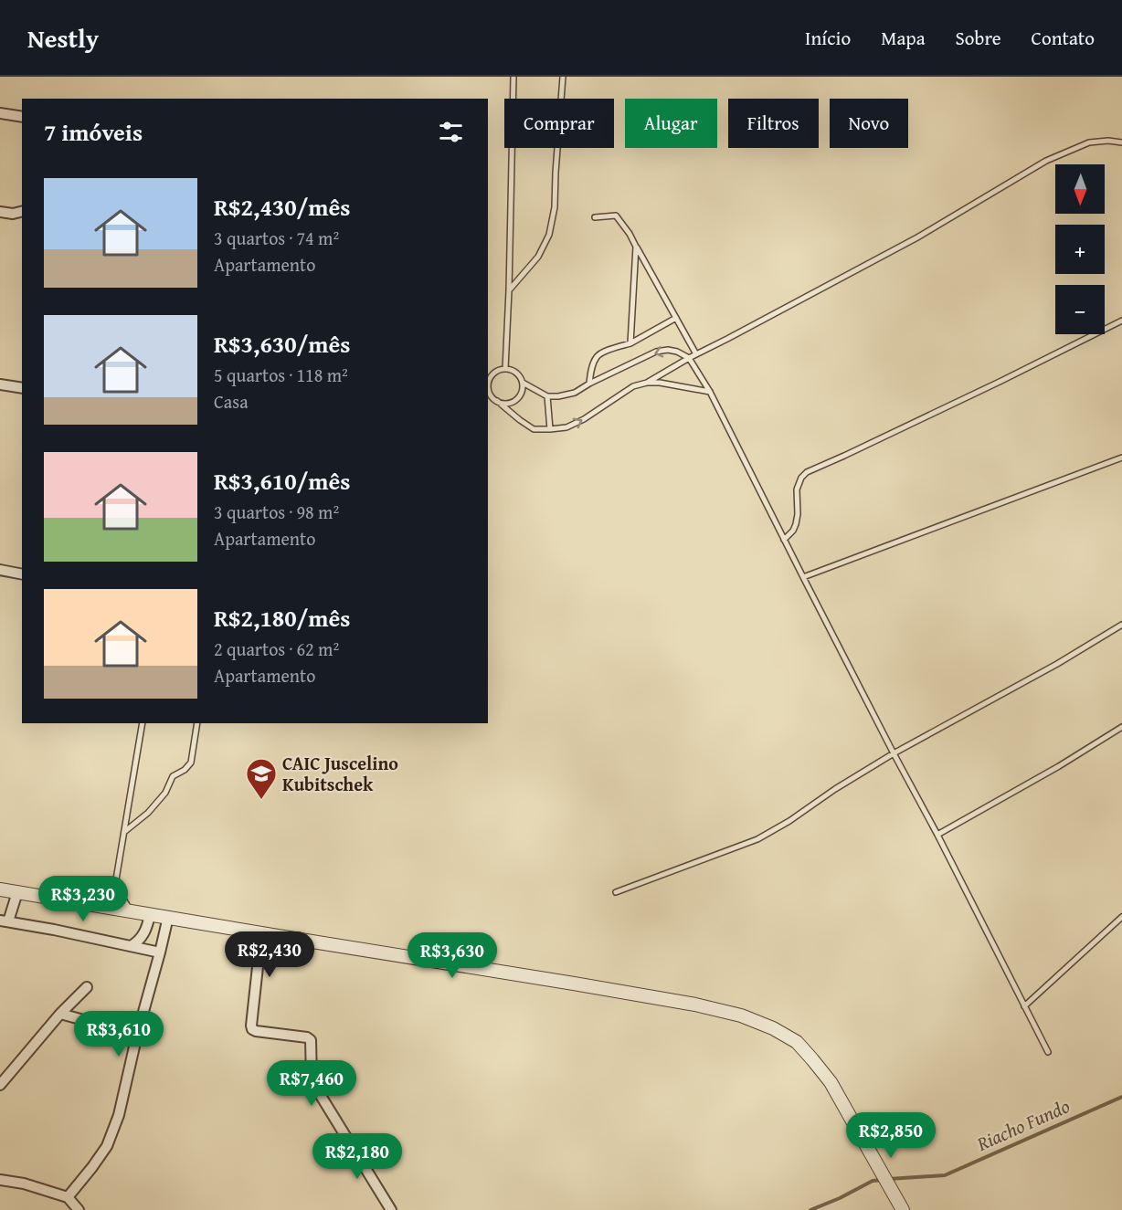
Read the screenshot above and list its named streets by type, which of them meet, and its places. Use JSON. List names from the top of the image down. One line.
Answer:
{"water":["Riacho Fundo"],"places":{"school or university":["CAIC Juscelino Kubitschek"]},"north":"bottom","page":{"header":"Nestly","nav":["Início","Mapa","Sobre","Contato"],"chip":["Comprar","Alugar","Filtros","Novo"],"heading":"7 imóveis","map_buttons":["+","−"],"list":[{"name":"R$2,430/mês","note":"3 quartos · 74 m² · Apartamento"},{"name":"R$3,630/mês","note":"5 quartos · 118 m² · Casa"},{"name":"R$3,610/mês","note":"3 quartos · 98 m² · Apartamento"},{"name":"R$2,180/mês","note":"2 quartos · 62 m² · Apartamento"}],"price":["R$3,230","R$2,430","R$3,630","R$3,610","R$7,460","R$2,850","R$2,180"]}}
